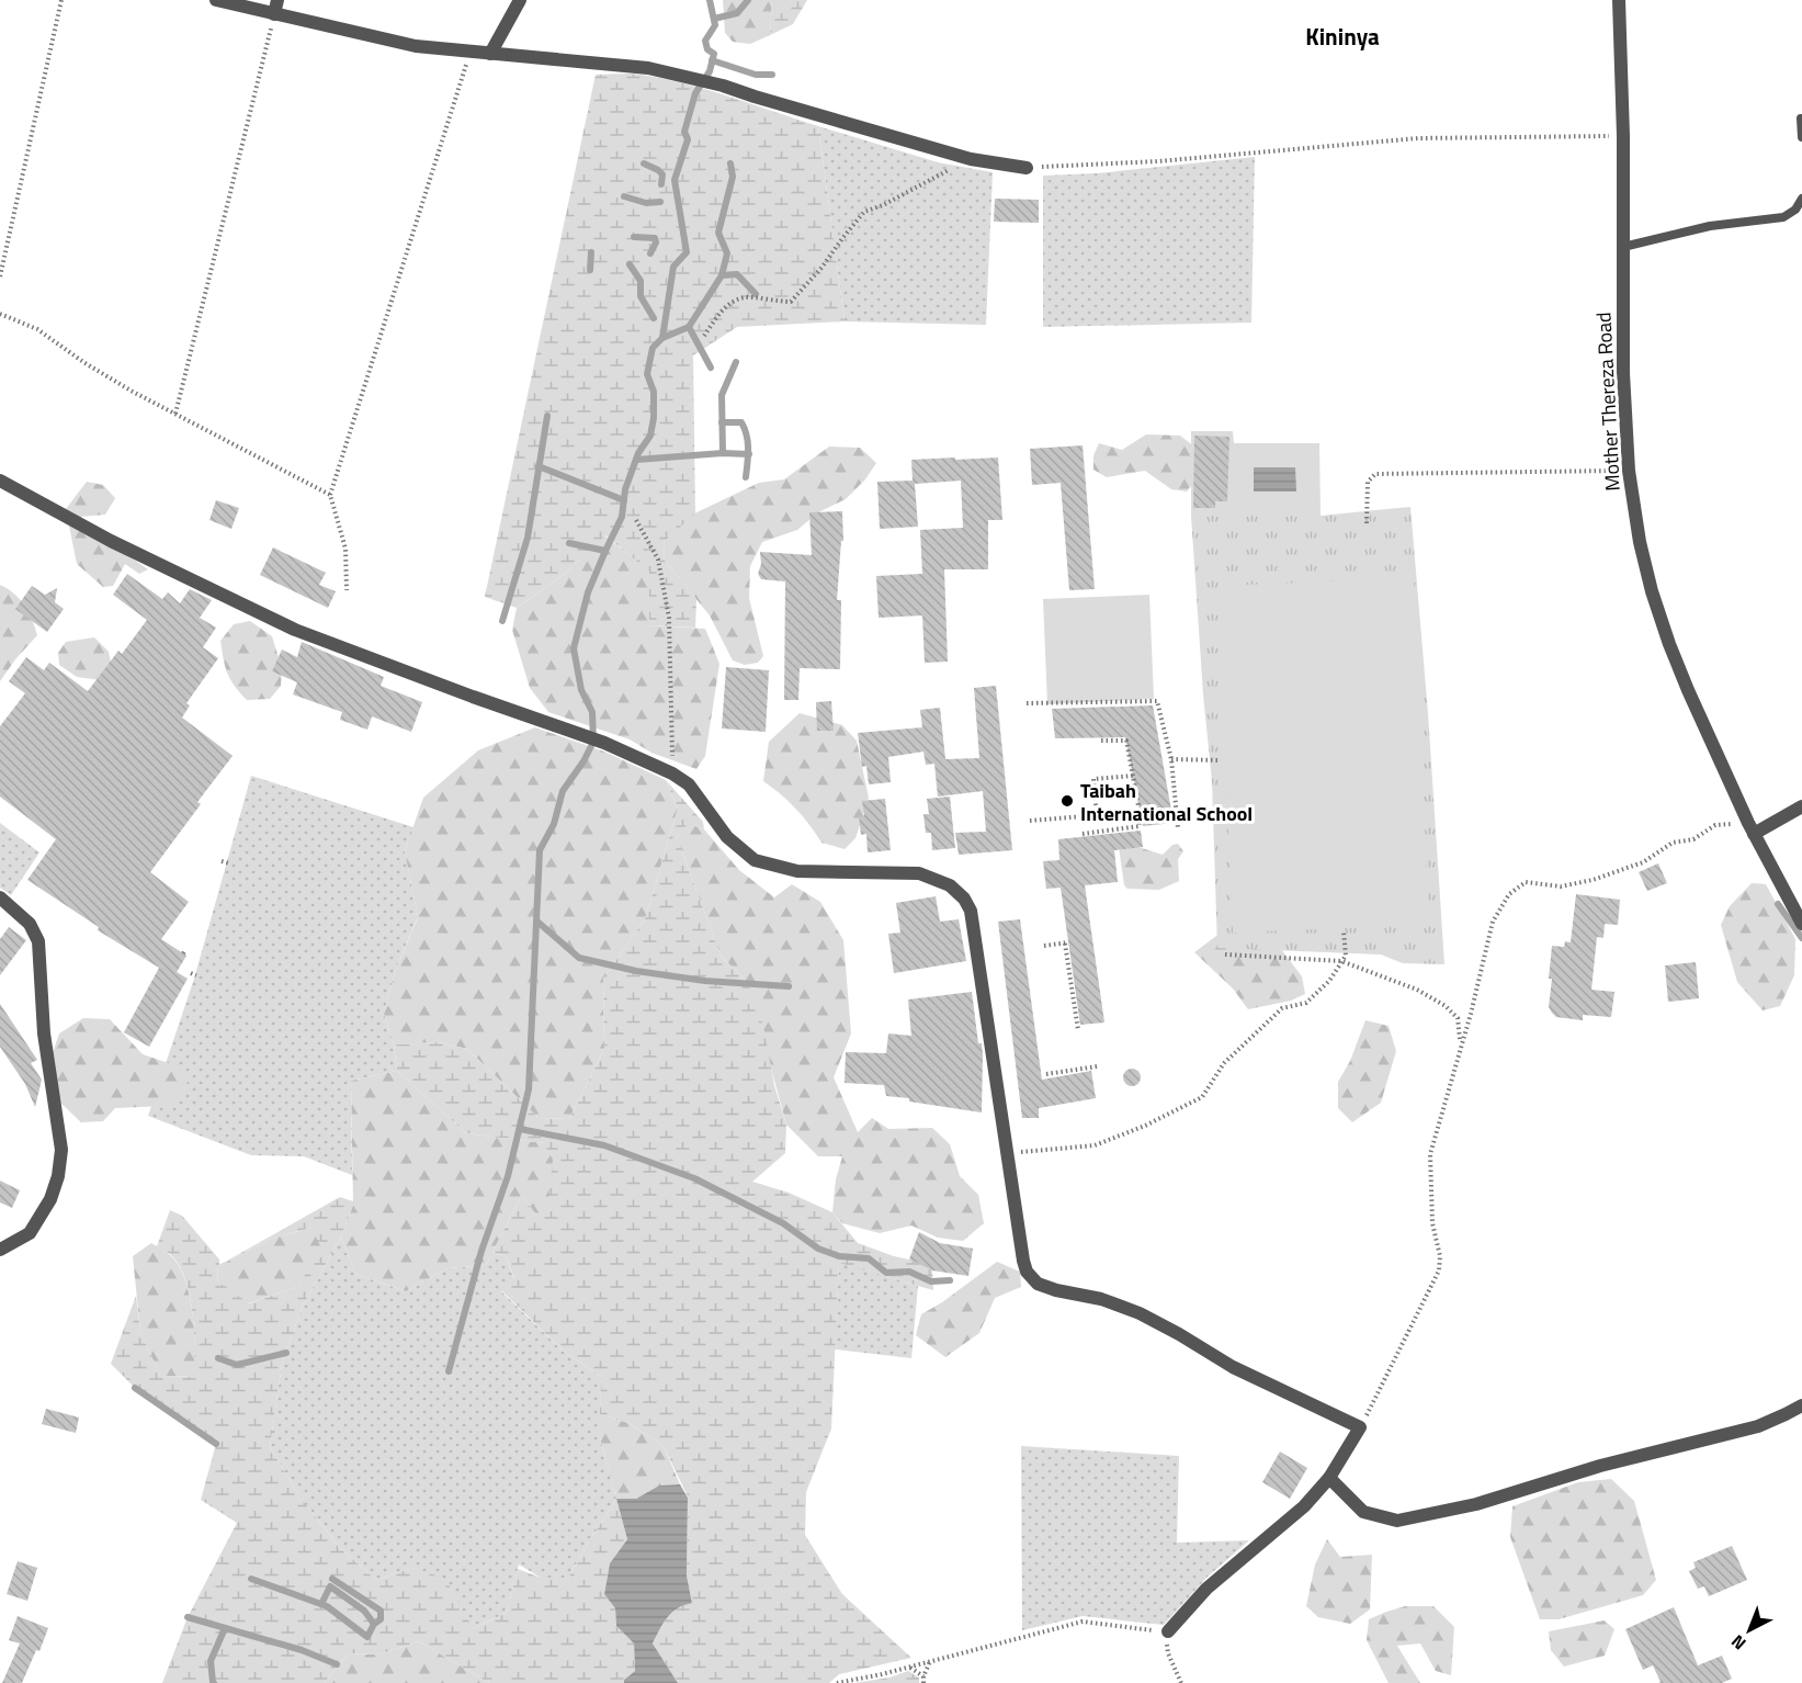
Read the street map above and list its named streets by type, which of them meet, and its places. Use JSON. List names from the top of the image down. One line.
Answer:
{"streets":{"street":["Mother Thereza Road"]},"districts":["Kininya"],"places":["Taibah International School"],"north":"bottom left"}
